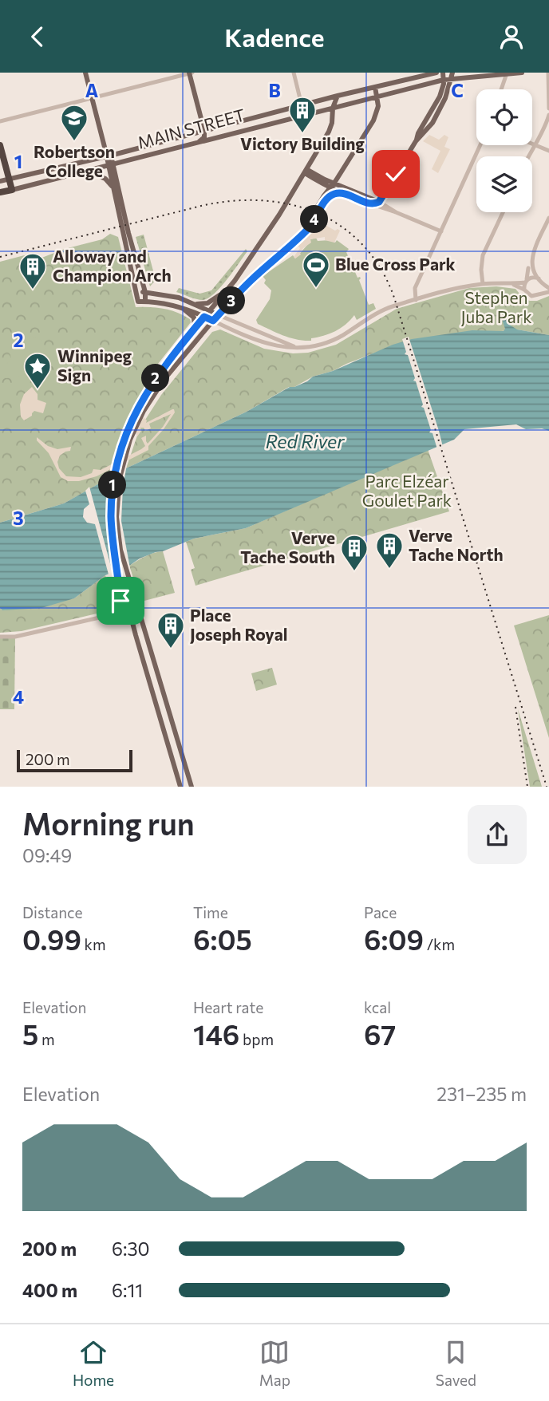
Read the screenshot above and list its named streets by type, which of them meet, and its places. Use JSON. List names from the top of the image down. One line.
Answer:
{"streets":{"highway":["MAIN STREET"]},"water":["Red River"],"parks":["Stephen Juba Park","Parc Elzéar Goulet Park"],"places":{"building":["Victory Building","Alloway and Champion Arch","Verve Tache North","Verve Tache South","Place Joseph Royal"],"school or university":["Robertson College"],"sports":["Blue Cross Park"],"place":["Winnipeg Sign"]},"scale_bar":"200 m","page":{"header":"Kadence","pins":["4","3","2","1"],"scale":"200 m","heading":["Morning run","09:49"],"stats":[["Distance","0.99 km"],["Time","6:05"],["Pace","6:09 /km"],["Elevation","5 m"],["Heart rate","146 bpm"],["kcal","67"]],"chart":["Elevation","231–235 m"],"list":[{"name":"200 m","note":"6:30"},{"name":"400 m","note":"6:11"}],"tabs":["Home","Map","Saved"]},"grid":{"columns":["A","B","C"],"rows":["1","2","3","4"]}}
